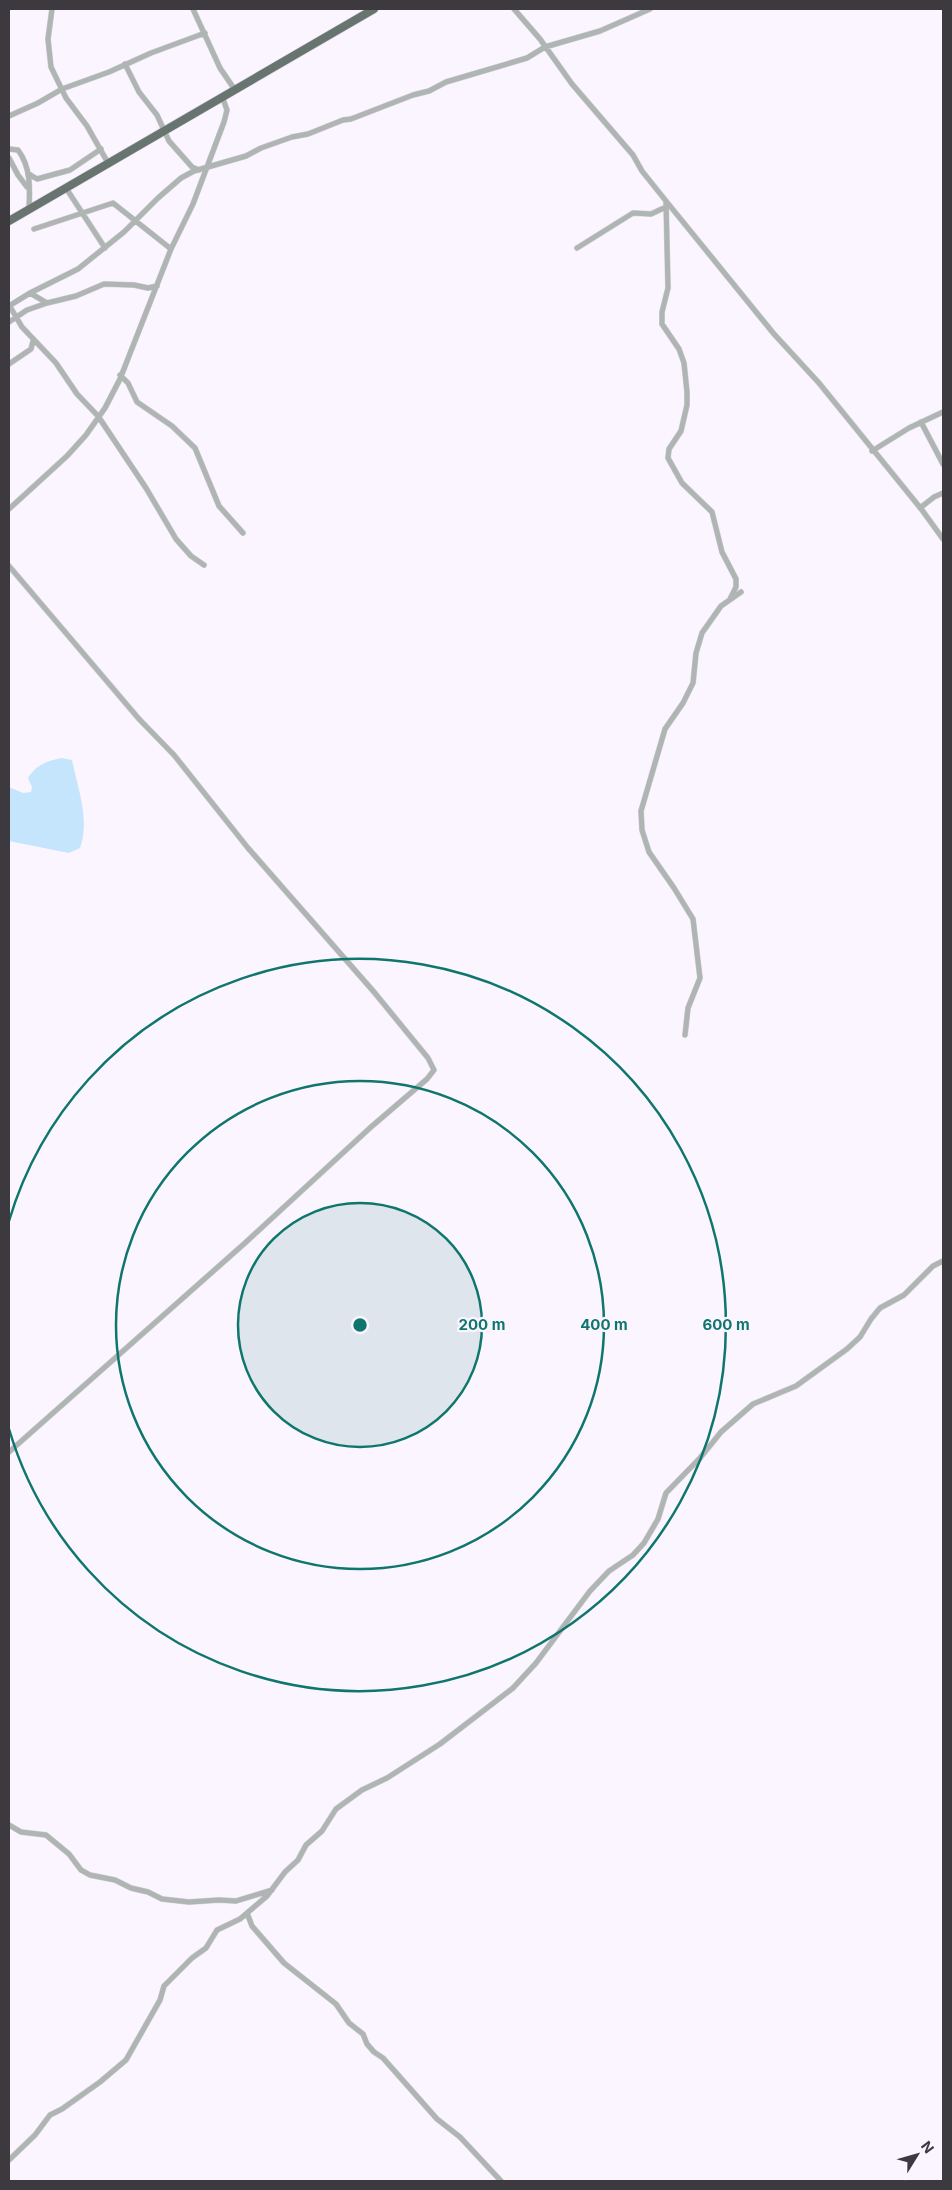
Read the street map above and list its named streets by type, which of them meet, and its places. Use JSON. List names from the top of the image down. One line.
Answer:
{"north":"top right","rings":["200 m","400 m","600 m"]}
